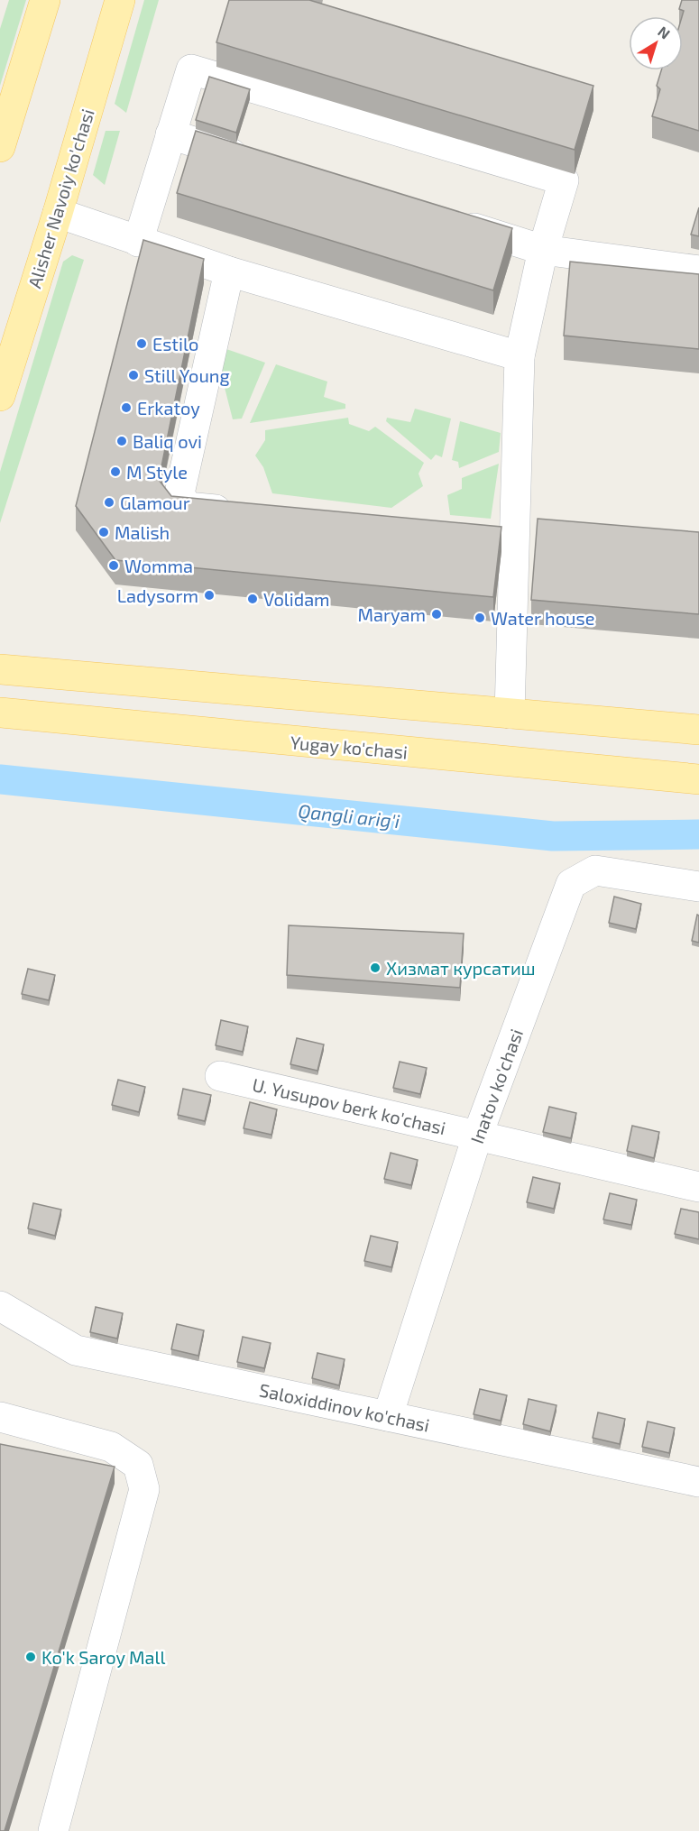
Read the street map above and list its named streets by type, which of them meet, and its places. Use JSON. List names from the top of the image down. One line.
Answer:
{"streets":{"main road":["Alisher Navoiy ko'chasi","Yugay ko'chasi"],"street":["Inatov ko'chasi","U. Yusupov berk ko'chasi","Saloxiddinov ko'chasi"]},"crossings":[["Inatov ko'chasi","U. Yusupov berk ko'chasi"],["Inatov ko'chasi","Saloxiddinov ko'chasi"]],"water":["Qangli arig'i"],"places":["Estilo","Still Young","Erkatoy","Baliq ovi","M Style","Glamour","Malish","Womma","Ladysorm","Volidam","Maryam","Water house","Хизмат курсатиш","Ko'k Saroy Mall"],"north":"top right"}
